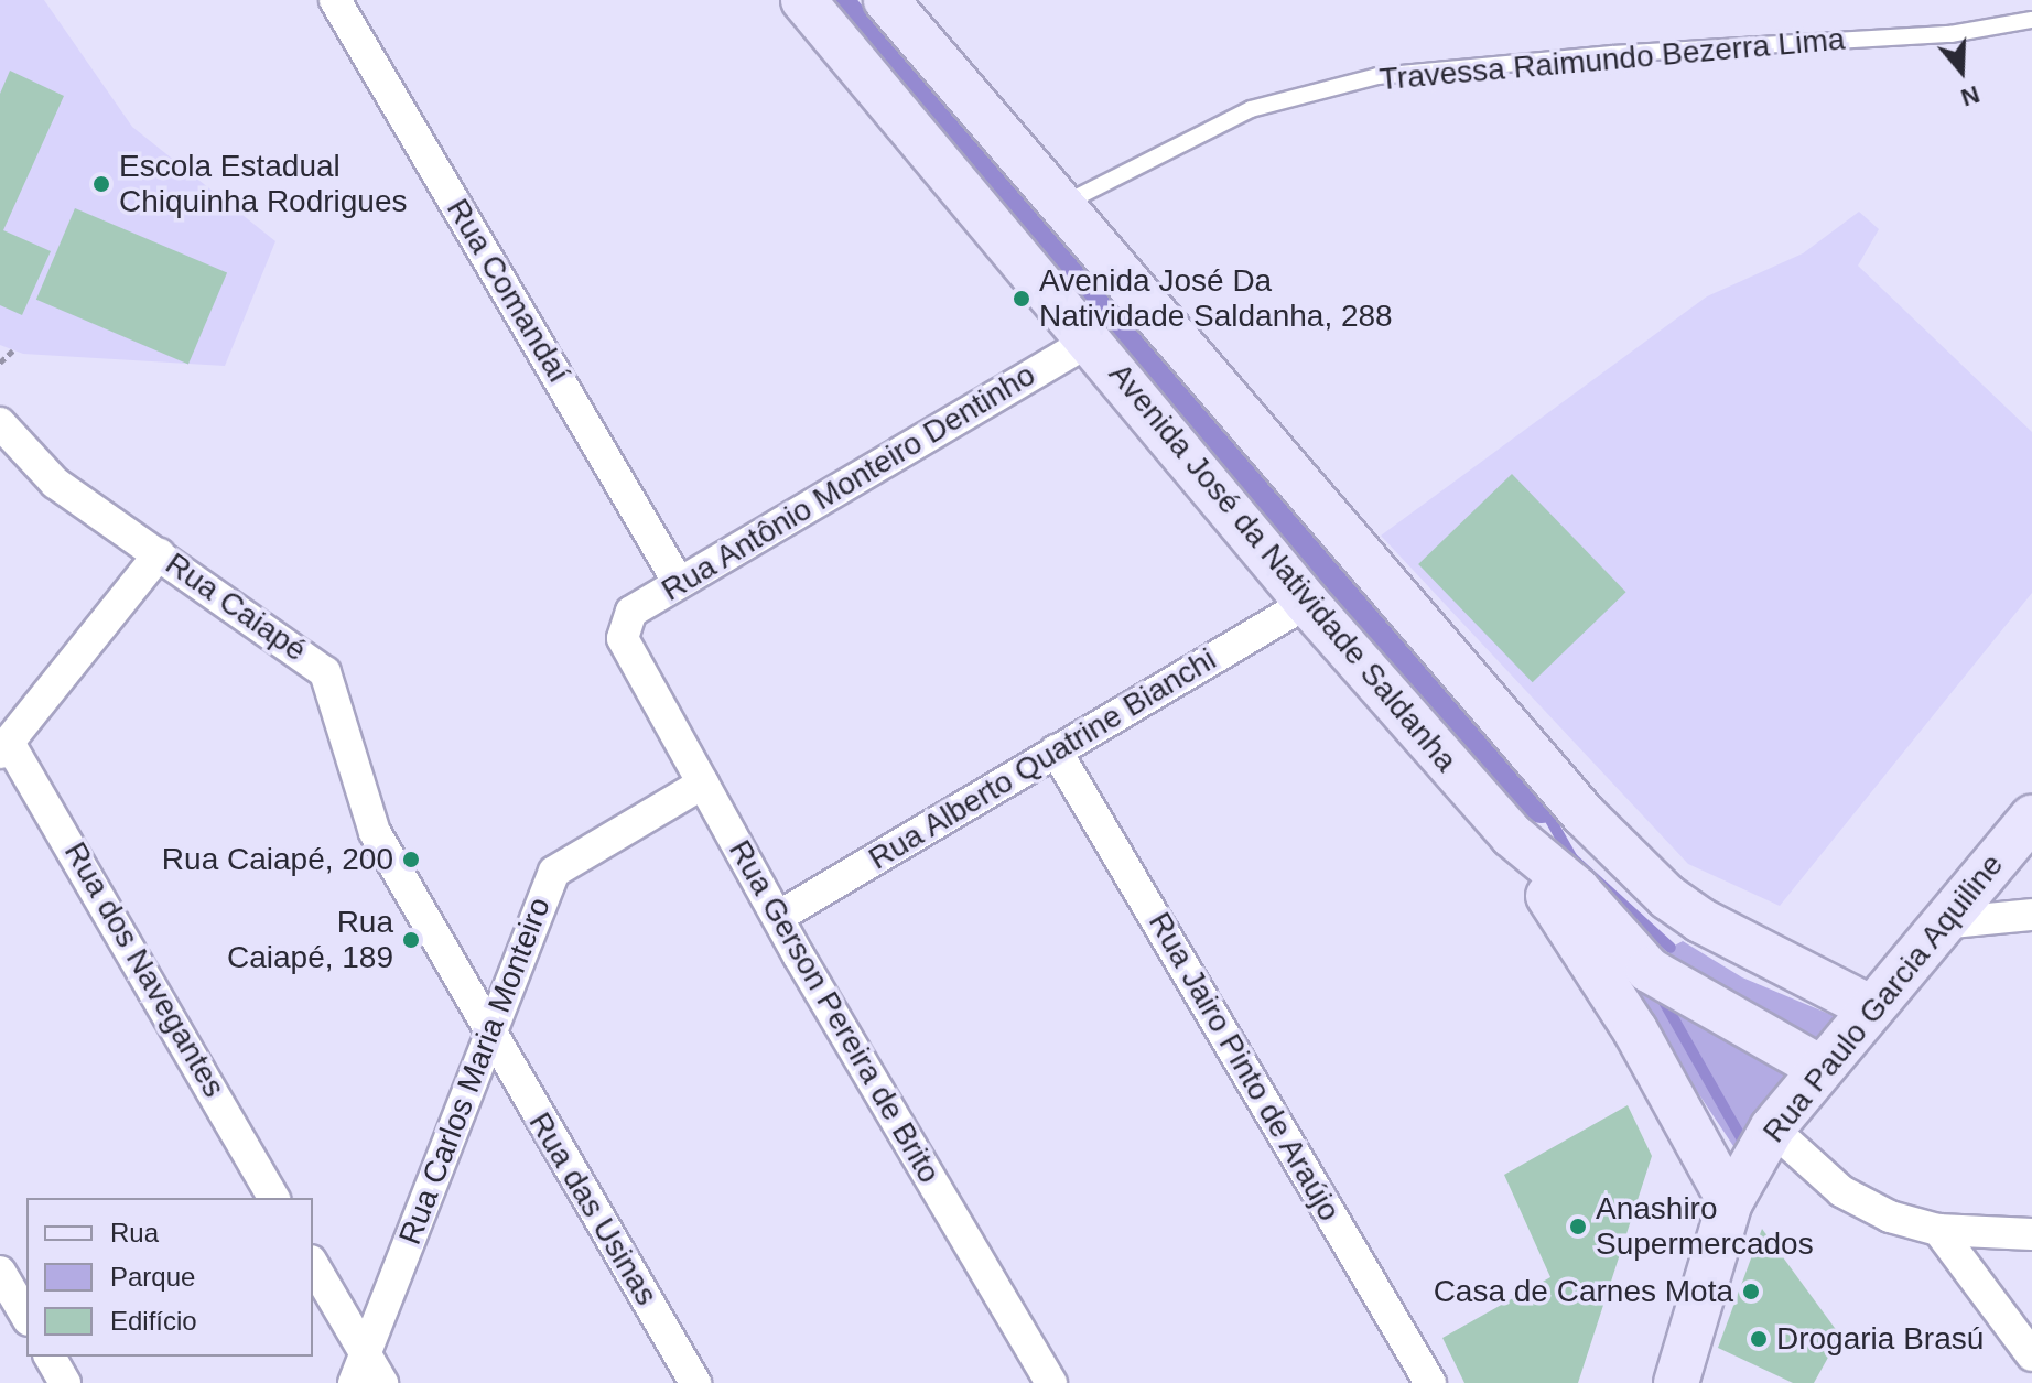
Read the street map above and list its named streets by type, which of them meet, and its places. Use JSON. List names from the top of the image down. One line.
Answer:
{"streets":{"street":["Rua Comandaí","Rua Antônio Monteiro Dentinho","Avenida José da Natividade Saldanha","Rua Caiapé","Rua Alberto Quatrine Bianchi","Rua dos Navegantes","Rua Paulo Garcia Aquiline","Rua Gerson Pereira de Brito","Rua Jairo Pinto de Araújo","Rua Carlos Maria Monteiro","Rua das Usinas"],"lane":["Travessa Raimundo Bezerra Lima"]},"crossings":[["Travessa Raimundo Bezerra Lima","Avenida José da Natividade Saldanha"],["Rua Comandaí","Rua Antônio Monteiro Dentinho"],["Rua Antônio Monteiro Dentinho","Avenida José da Natividade Saldanha"],["Rua Antônio Monteiro Dentinho","Rua Gerson Pereira de Brito"],["Avenida José da Natividade Saldanha","Rua Alberto Quatrine Bianchi"],["Avenida José da Natividade Saldanha","Rua Paulo Garcia Aquiline"],["Rua Caiapé","Rua Carlos Maria Monteiro"],["Rua Caiapé","Rua das Usinas"],["Rua Alberto Quatrine Bianchi","Rua Gerson Pereira de Brito"],["Rua Alberto Quatrine Bianchi","Rua Jairo Pinto de Araújo"],["Rua Gerson Pereira de Brito","Rua Carlos Maria Monteiro"],["Rua Carlos Maria Monteiro","Rua das Usinas"]],"places":["Escola Estadual Chiquinha Rodrigues","Avenida José Da Natividade Saldanha, 288","Rua Caiapé, 200","Rua Caiapé, 189","Anashiro Supermercados","Casa de Carnes Mota","Drogaria Brasú"],"legend":["Rua","Parque","Edifício"],"north":"bottom"}
